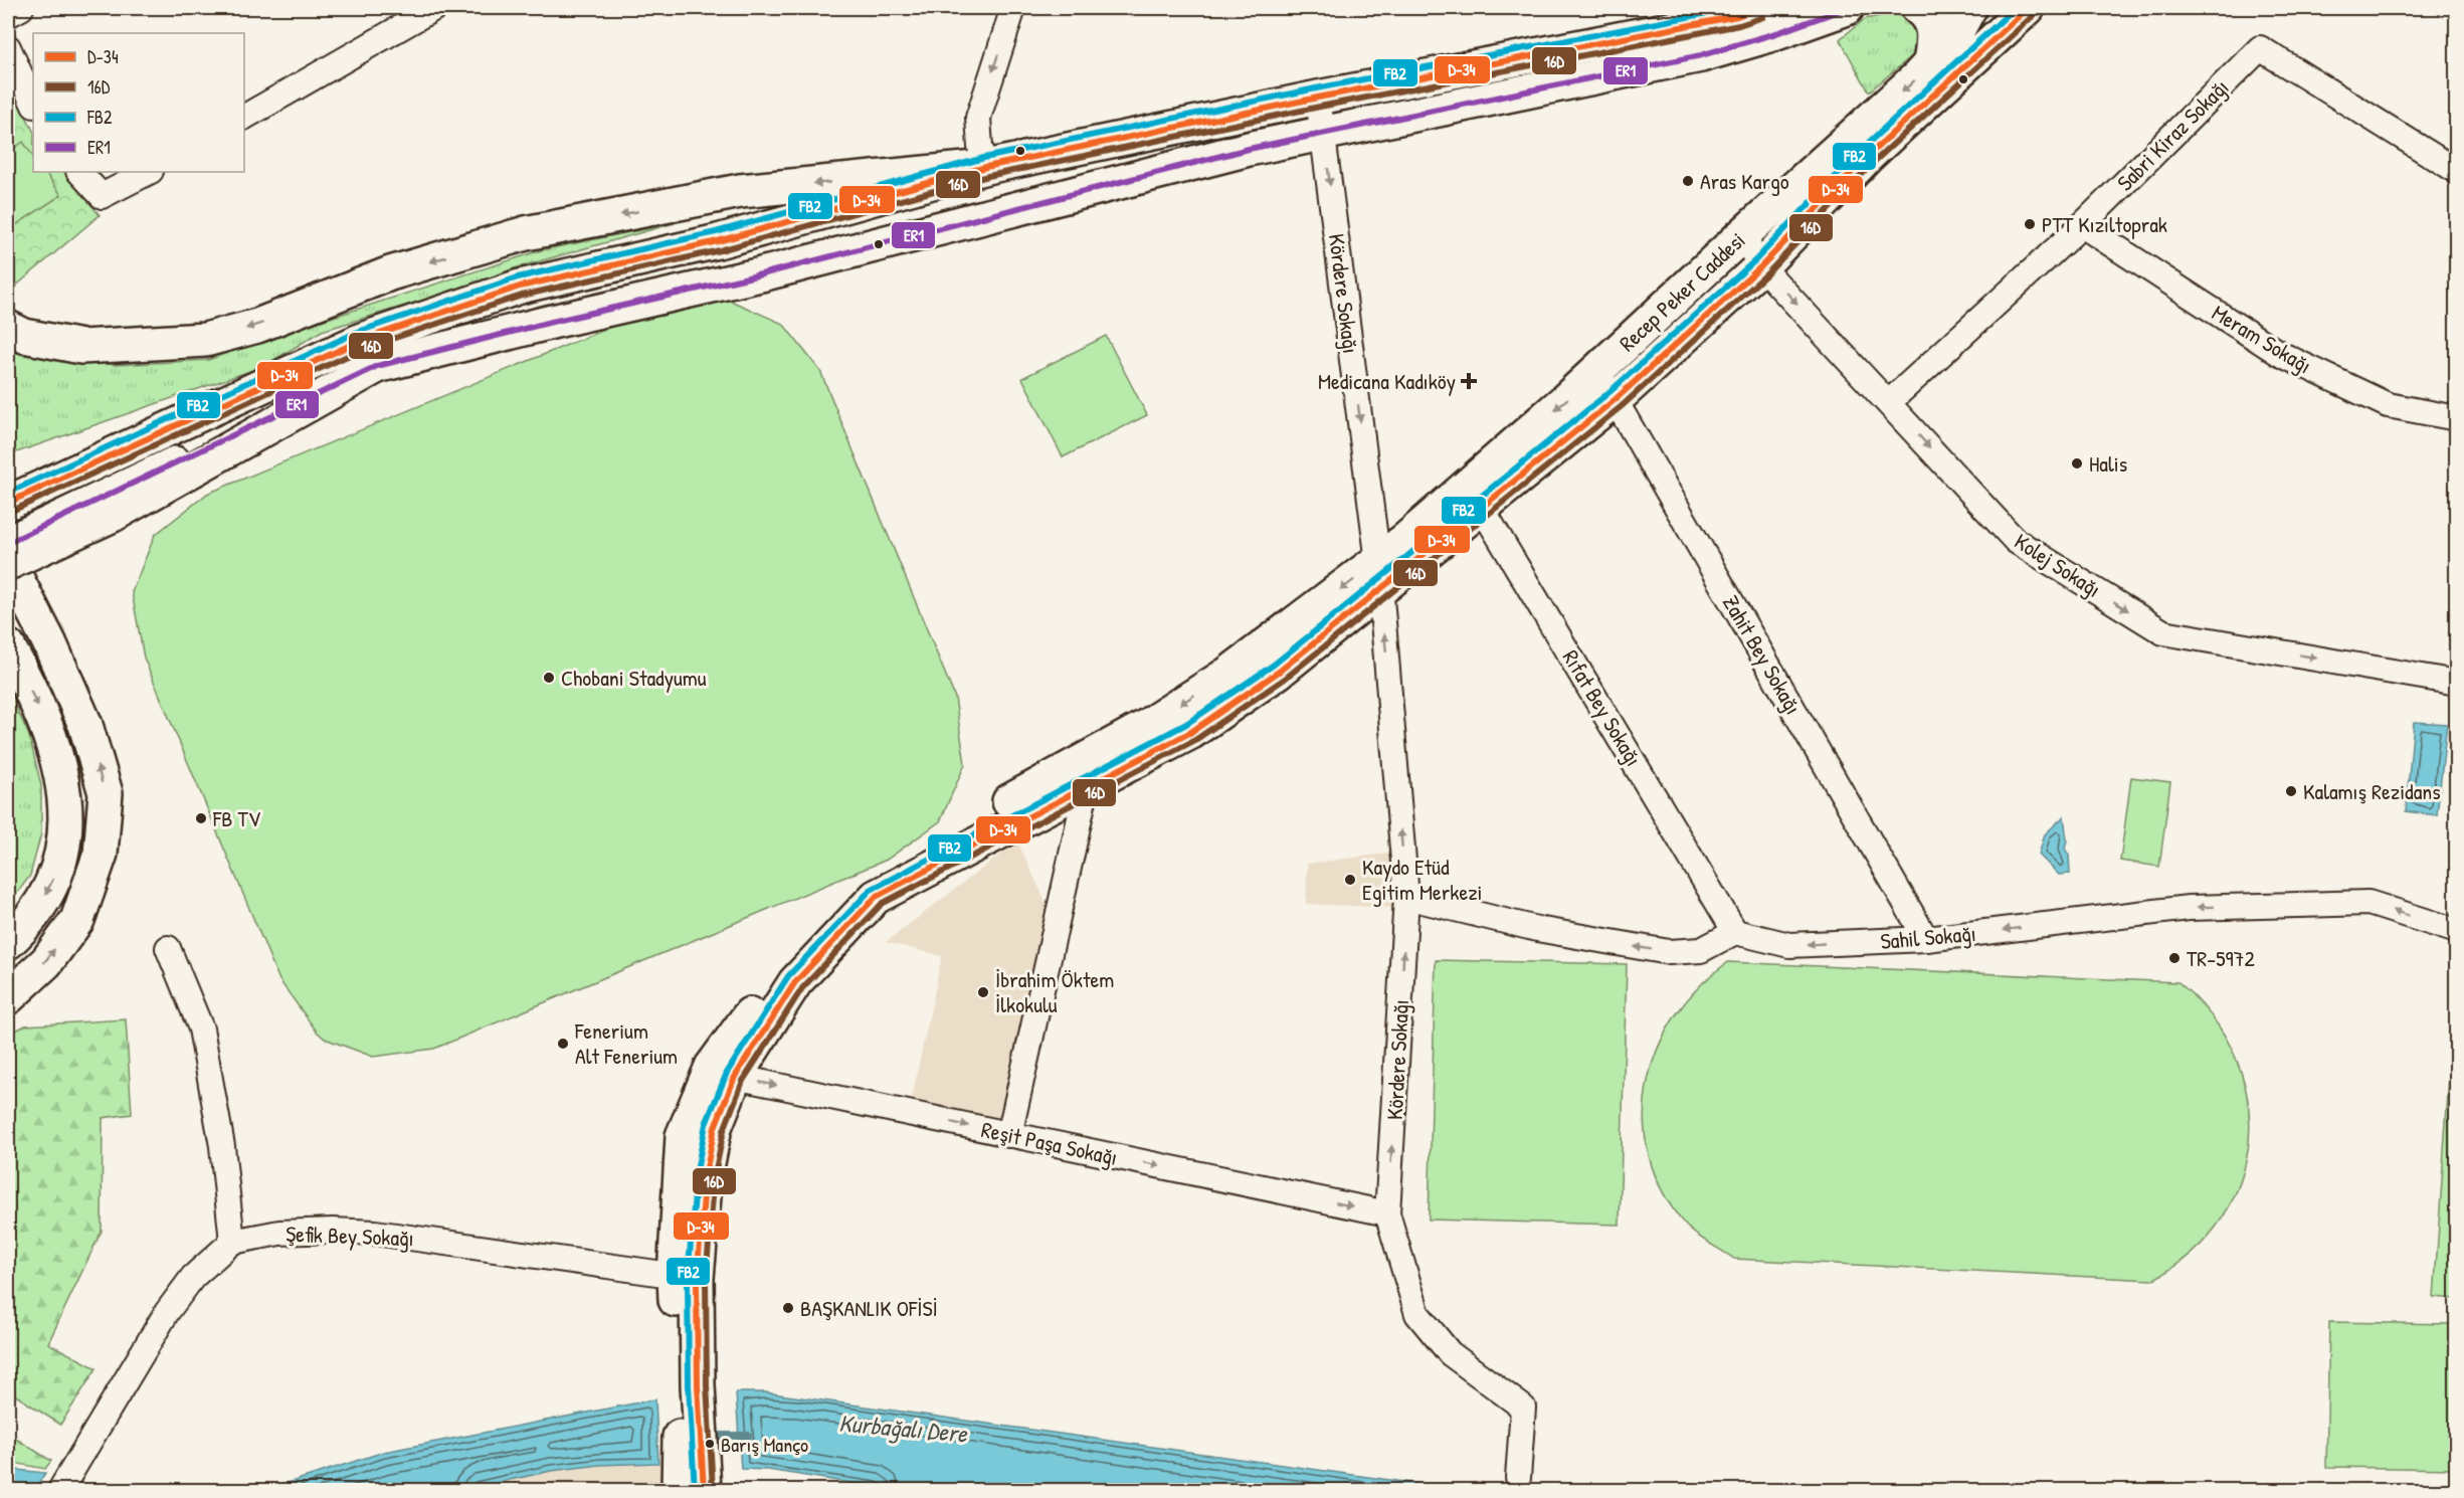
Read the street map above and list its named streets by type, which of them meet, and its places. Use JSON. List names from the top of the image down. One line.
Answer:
{"streets":{"main road":["Recep Peker Caddesi"],"street":["Sabri Kiraz Sokağı","Kördere Sokağı","Meram Sokağı","Kolej Sokağı","Zahit Bey Sokağı","Rıfat Bey Sokağı","Sahil Sokağı","Reşit Paşa Sokağı","Şefik Bey Sokağı"]},"crossings":[["Sabri Kiraz Sokağı","Meram Sokağı"],["Sabri Kiraz Sokağı","Kolej Sokağı"],["Recep Peker Caddesi","Kördere Sokağı"],["Recep Peker Caddesi","Kolej Sokağı"],["Recep Peker Caddesi","Zahit Bey Sokağı"],["Recep Peker Caddesi","Rıfat Bey Sokağı"],["Recep Peker Caddesi","Reşit Paşa Sokağı"],["Recep Peker Caddesi","Şefik Bey Sokağı"],["Kördere Sokağı","Reşit Paşa Sokağı"],["Zahit Bey Sokağı","Sahil Sokağı"],["Rıfat Bey Sokağı","Sahil Sokağı"]],"one_way":["Kolej Sokağı","Sahil Sokağı","Reşit Paşa Sokağı"],"water":["Kurbağalı Dere"],"places":{"other":["Aras Kargo","PTT Kızıltoprak","Halis","Chobani Stadyumu","Kalamış Rezidans","FB TV","Kaydo Etüd Egitim Merkezi","TR-5972","İbrahim Öktem İlkokulu","Fenerium Alt Fenerium","BAŞKANLIK OFİSİ","Barış Manço"],"health":["Medicana Kadıköy"]},"lines":["transit line D-34","transit line FB2","transit line ER1","transit line 16D"],"legend":["D-34","16D","FB2","ER1"]}
